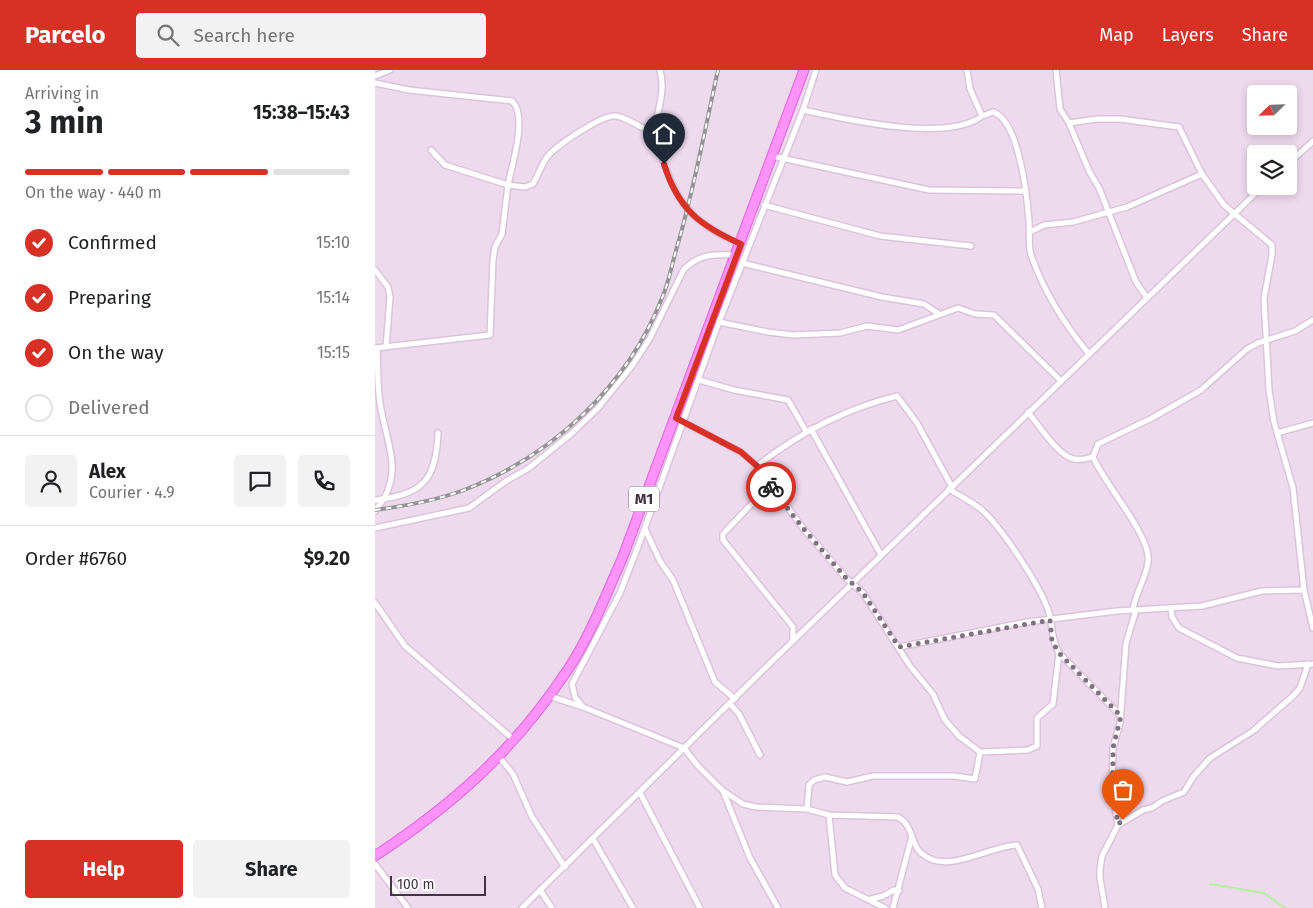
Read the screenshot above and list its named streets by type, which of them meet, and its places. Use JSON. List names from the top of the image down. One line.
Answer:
{"streets":{"main road":["M1"]},"scale_bar":"100 m","north":"bottom left","page":{"header":"Parcelo","search":"Search here","nav":["Map","Layers","Share"],"heading":["3 min","Arriving in","15:38–15:43"],"panel":["Alex","Courier · 4.9","Order #6760","$9.20"],"bar":"On the way · 440 m","list":[["Confirmed","15:10"],["Preparing","15:14"],["On the way","15:15"],"Delivered"],"buttons":["Help","Share"],"scale":"100 m"}}
